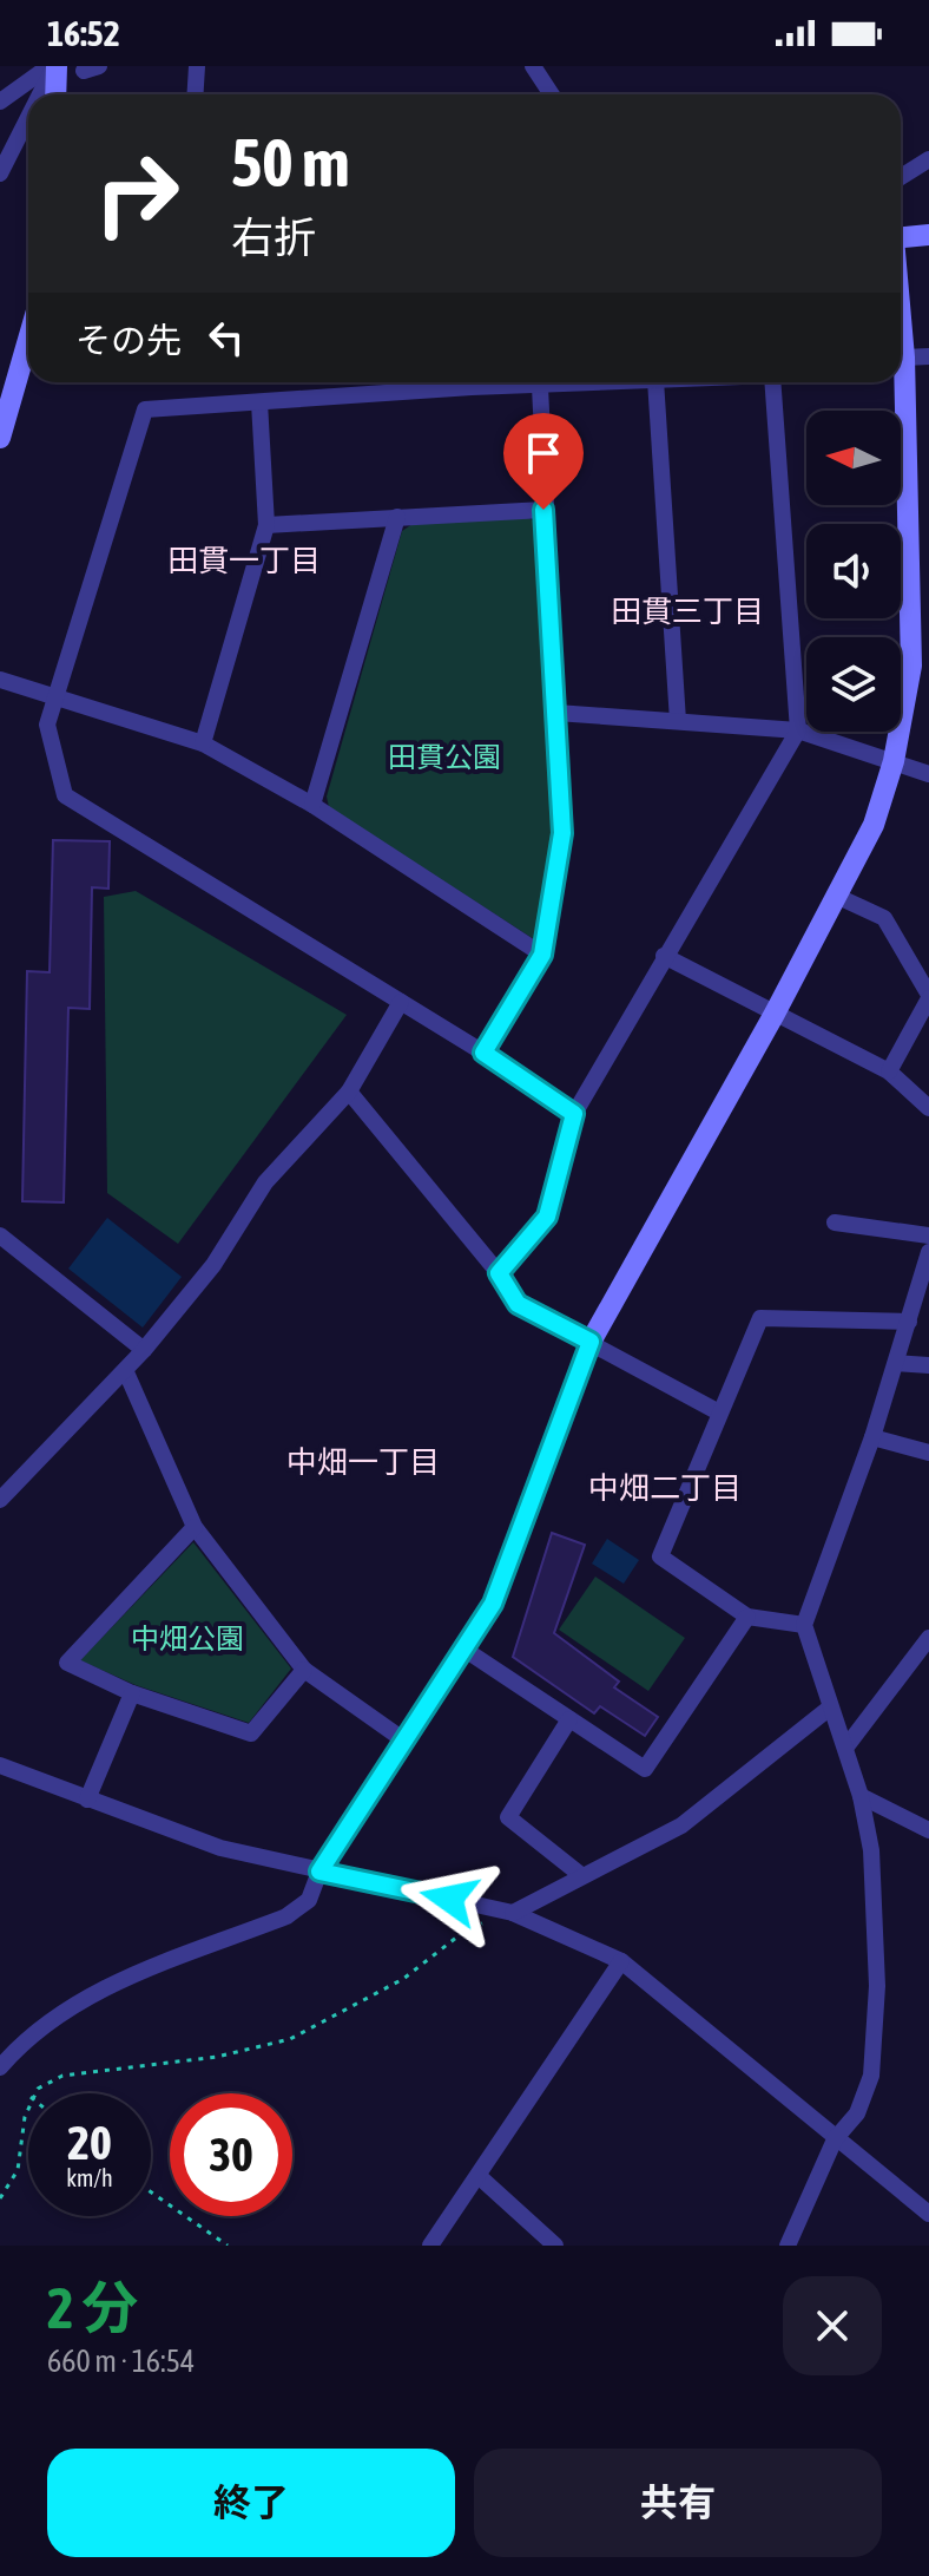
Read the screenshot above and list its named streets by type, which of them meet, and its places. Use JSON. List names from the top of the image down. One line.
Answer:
{"districts":["田貫一丁目","田貫三丁目","中畑一丁目","中畑二丁目"],"parks":["田貫公園","中畑公園"],"north":"left","page":{"status":"16:52","turn":["50 m","右折"],"then":"その先","speed":"20 km/h","limit":"30","heading":["2 分","660 m · 16:54"],"buttons":["終了","共有"]}}
